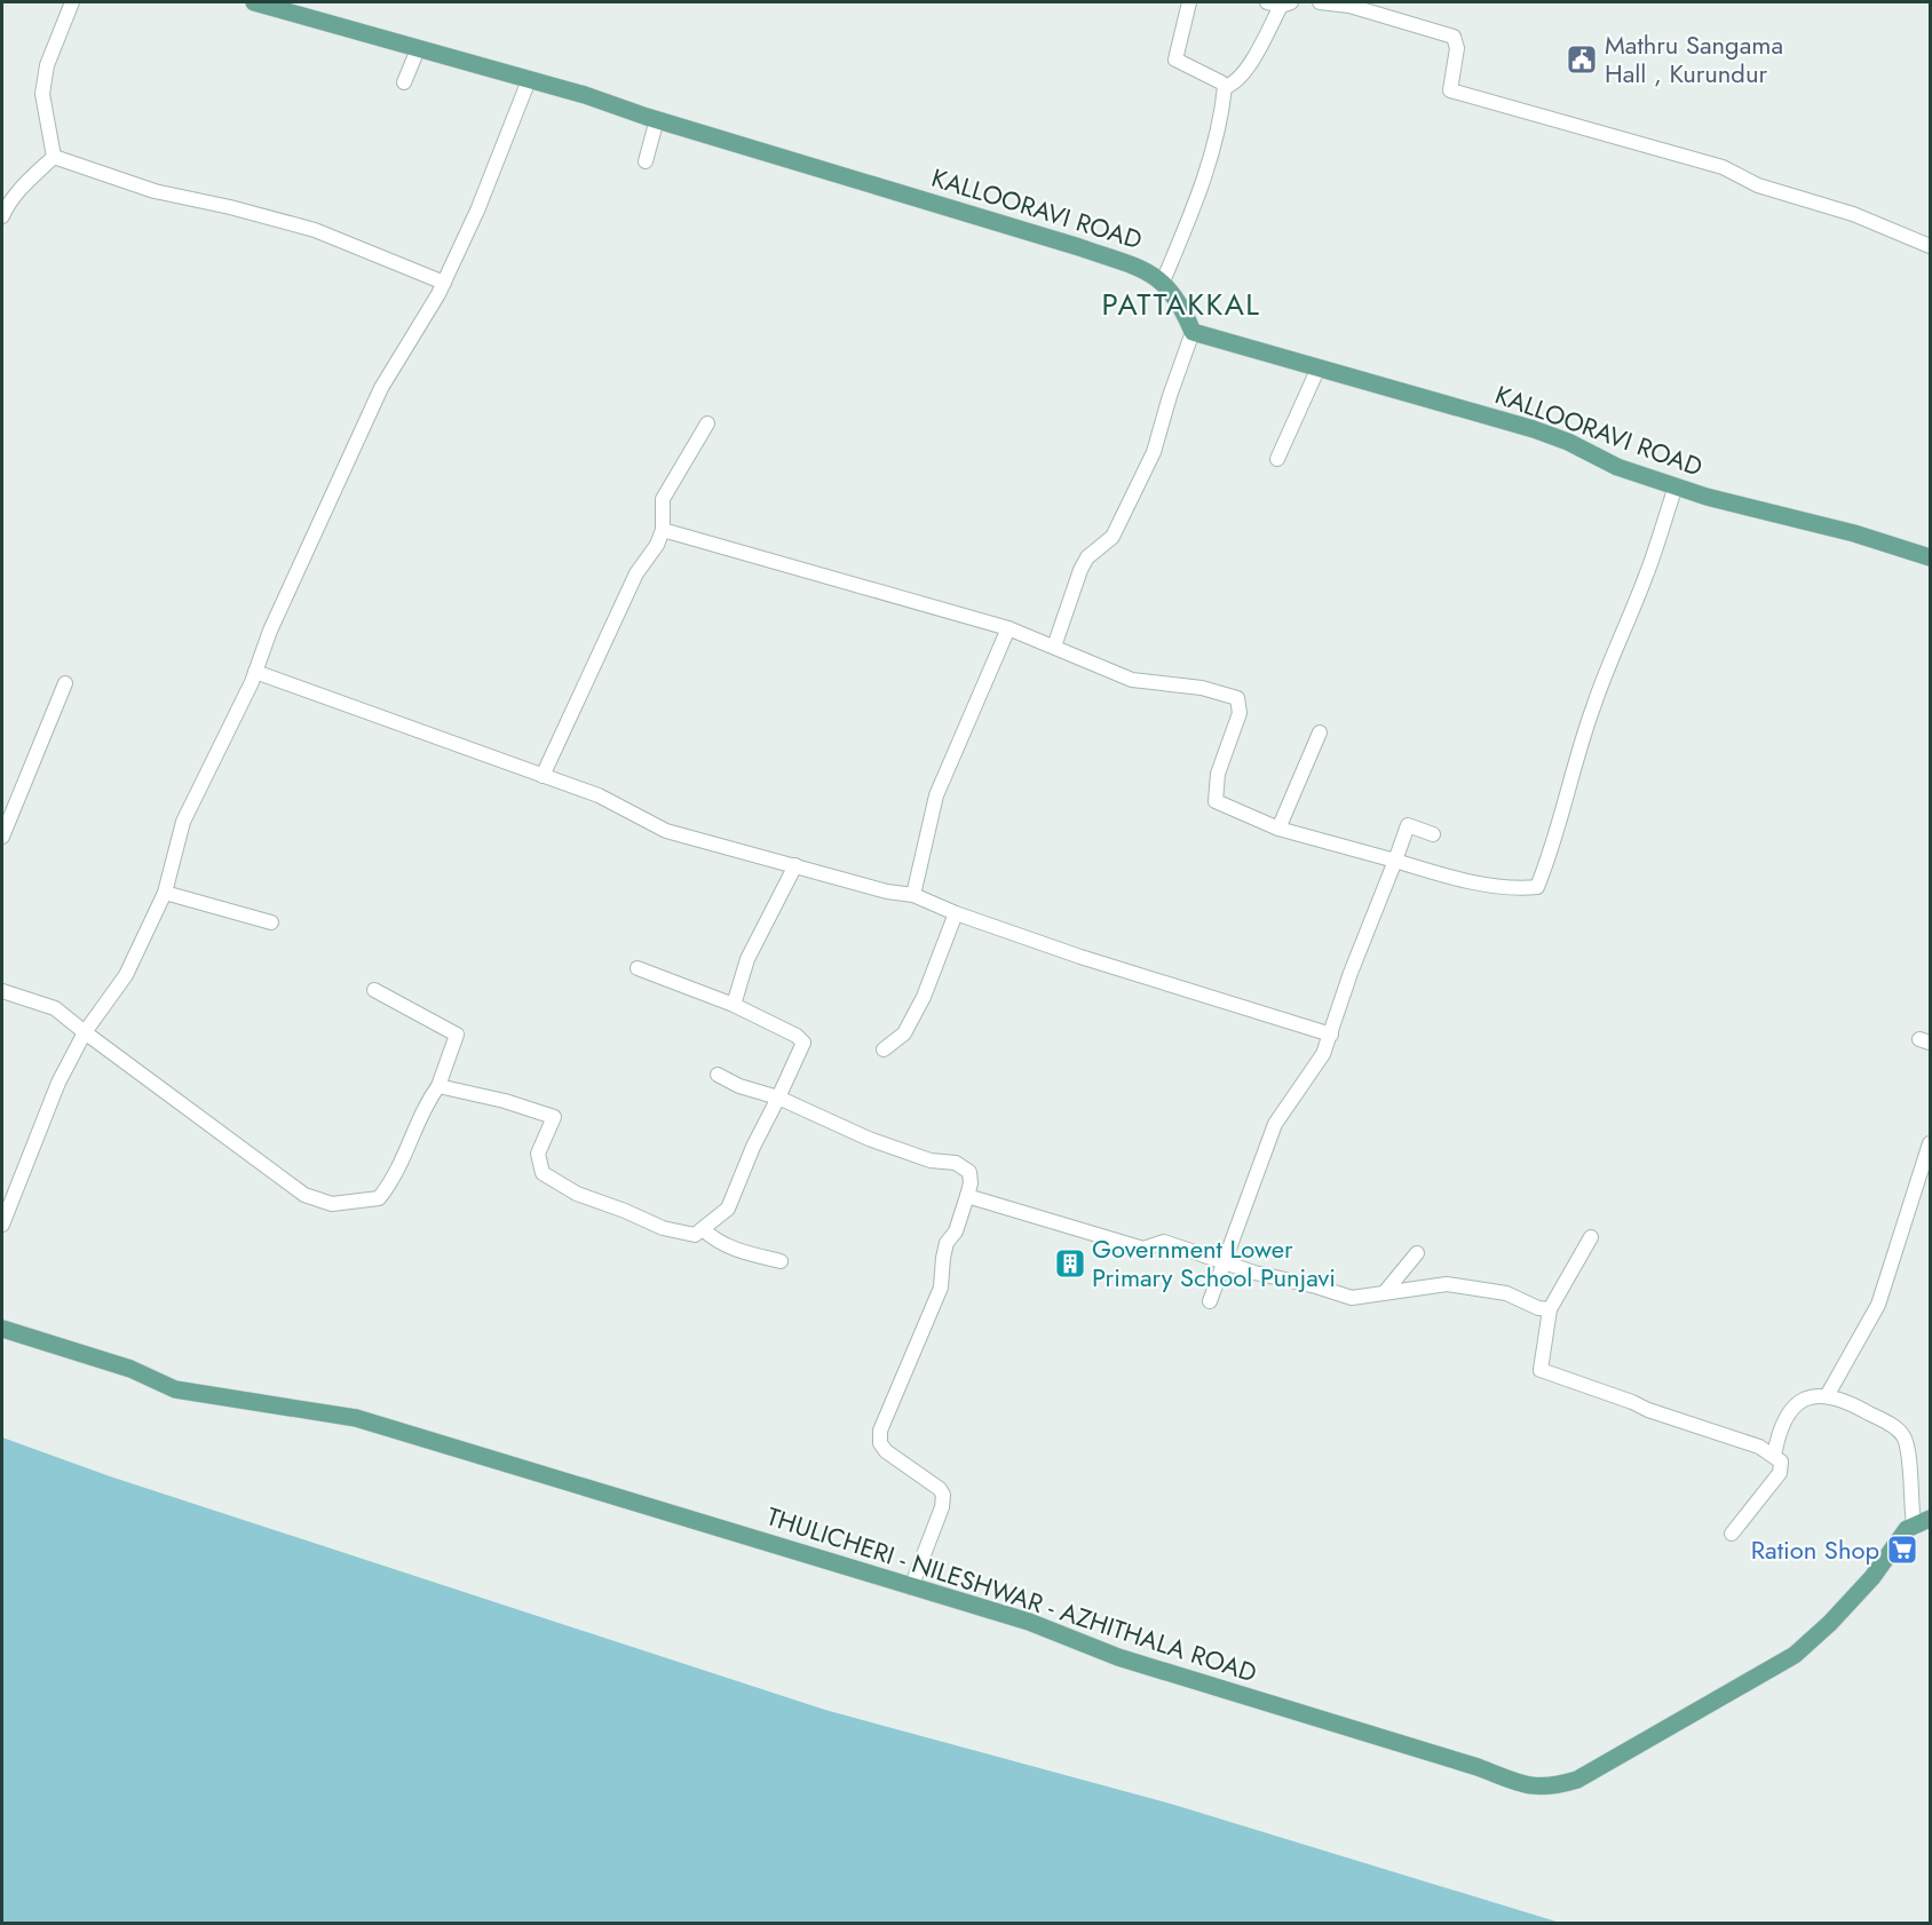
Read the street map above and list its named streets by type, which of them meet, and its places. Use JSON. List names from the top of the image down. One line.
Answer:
{"streets":{"main road":["KALLOORAVI ROAD","THULICHERI - NILESHWAR - AZHITHALA ROAD"]},"districts":["PATTAKKAL"],"places":{"public building":["Mathru Sangama Hall , Kurundur"],"building":["Government Lower Primary School Punjavi"],"supermarket":["Ration Shop"]}}
